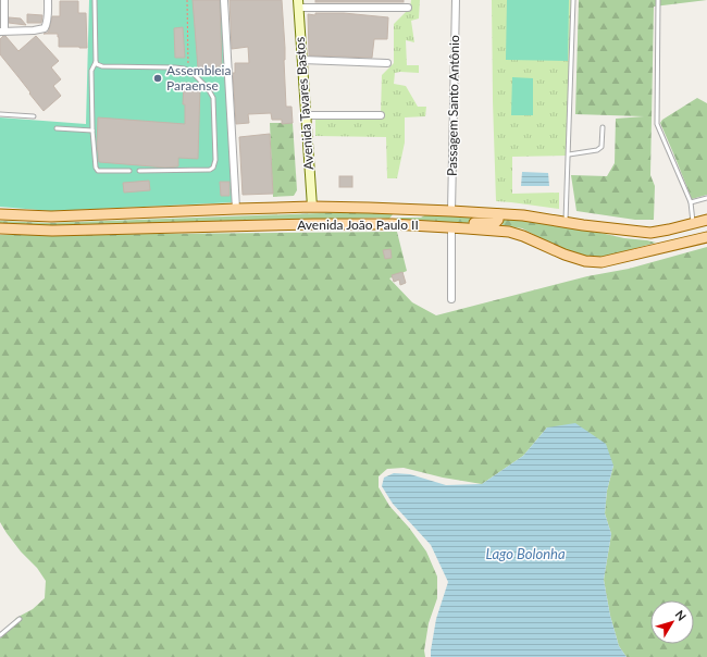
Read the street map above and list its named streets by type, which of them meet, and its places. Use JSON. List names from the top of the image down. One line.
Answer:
{"streets":{"main road":["Avenida Tavares Bastos","Avenida João Paulo II"],"street":["Passagem Santo Antônio"]},"crossings":[["Avenida Tavares Bastos","Avenida João Paulo II"],["Passagem Santo Antônio","Avenida João Paulo II"]],"water":["Lago Bolonha"],"places":["Assembleia Paraense"],"north":"top right"}
